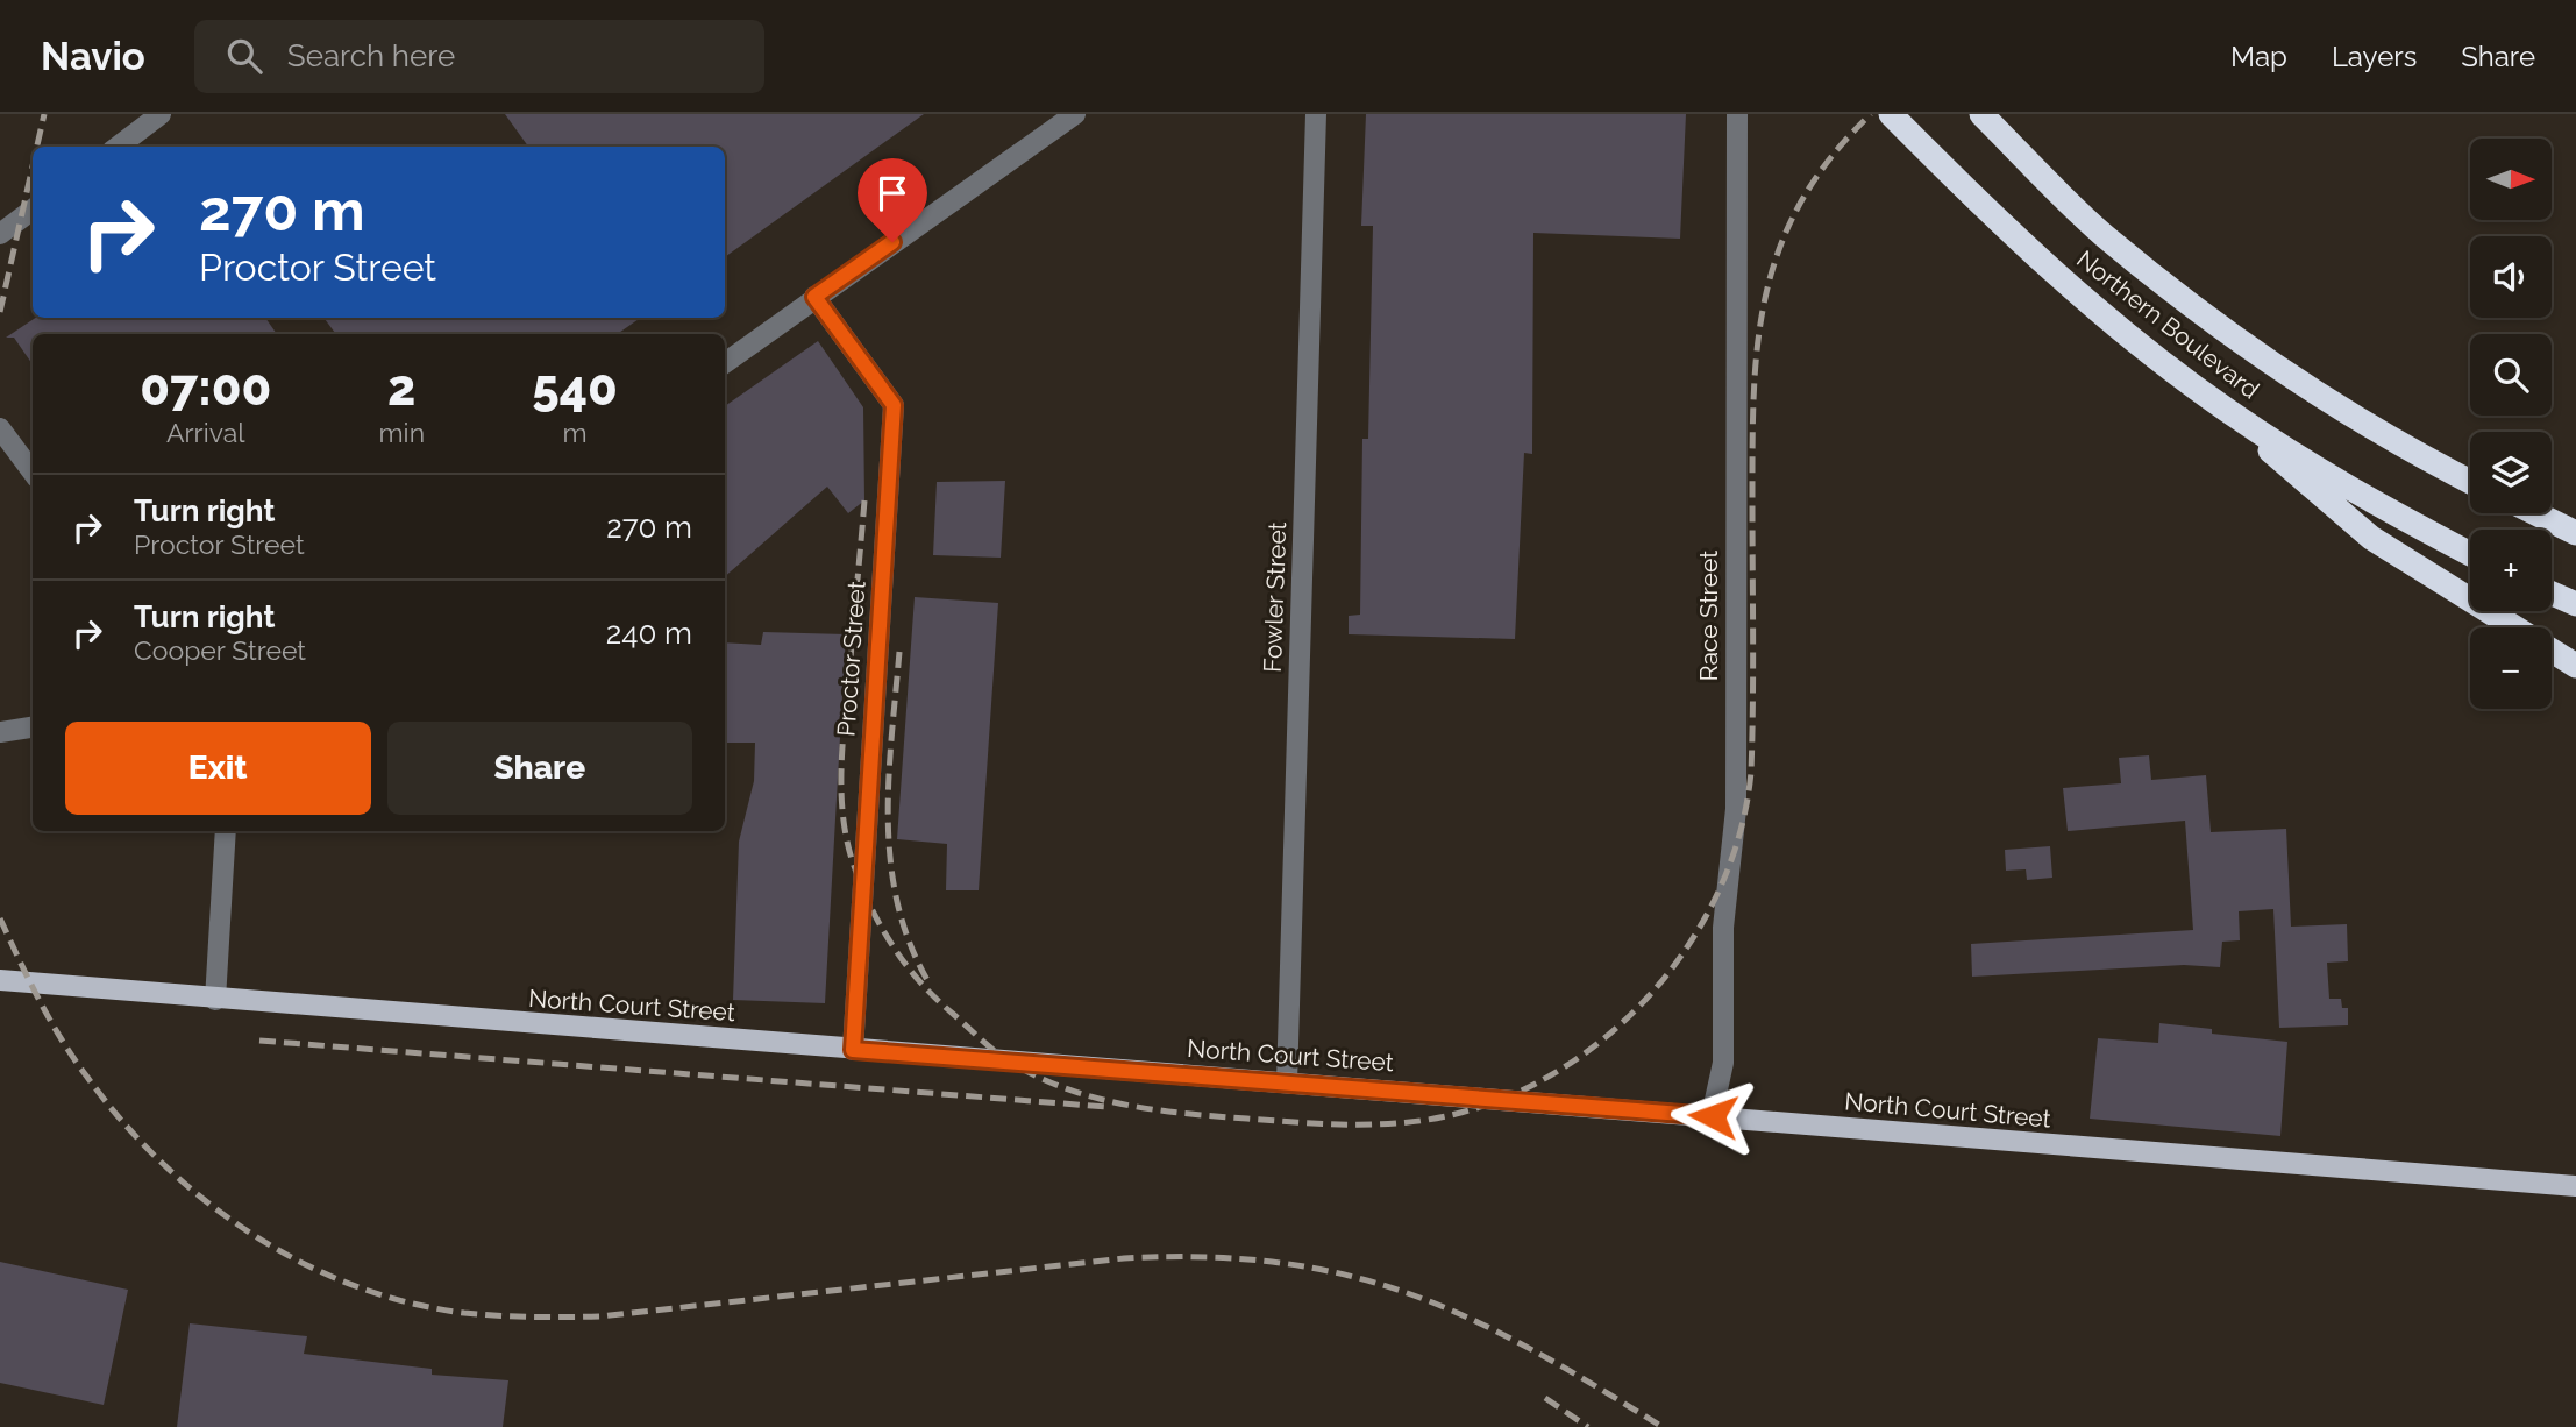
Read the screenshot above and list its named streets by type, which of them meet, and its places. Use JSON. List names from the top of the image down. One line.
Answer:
{"streets":{"highway":["Northern Boulevard"],"main road":["North Court Street"],"street":["Fowler Street","Race Street","Proctor Street"]},"crossings":[["Fowler Street","North Court Street"],["Race Street","North Court Street"],["Proctor Street","North Court Street"]],"north":"right","page":{"header":"Navio","search":"Search here","nav":["Map","Layers","Share"],"map_buttons":["+","−"],"turn":["270 m","Proctor Street"],"eta":["07:00","Arrival","2","min","540","m"],"list":[{"name":"Turn right","note":"Proctor Street","value":"270 m"},{"name":"Turn right","note":"Cooper Street","value":"240 m"}],"buttons":["Exit","Share"]}}
